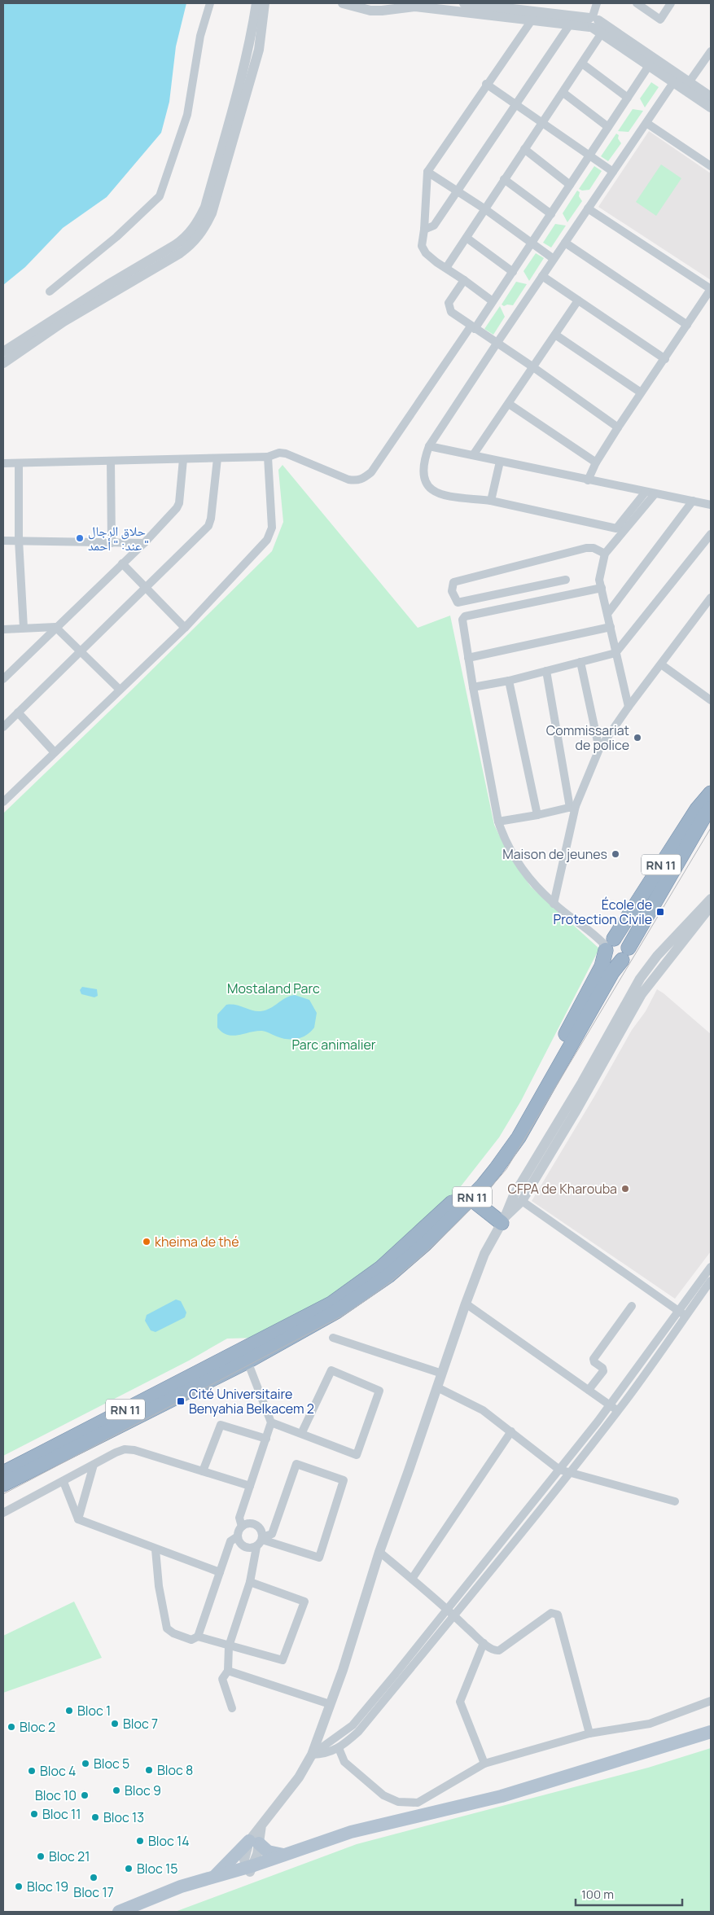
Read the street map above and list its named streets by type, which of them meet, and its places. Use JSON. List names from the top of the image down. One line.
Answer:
{"streets":{"highway":["RN 11"]},"parks":["Mostaland Parc","Parc animalier"],"places":{"other":["حلاق الرجال عند: \" أحمد \"","Commissariat de police","Maison de jeunes","CFPA de Kharouba","kheima de thé","Bloc 1","Bloc 7","Bloc 2","Bloc 5","Bloc 8","Bloc 4","Bloc 9","Bloc 10","Bloc 11","Bloc 13","Bloc 14","Bloc 21","Bloc 15","Bloc 17","Bloc 19"],"transit":["École de Protection Civile","Cité Universitaire Benyahia Belkacem 2"]},"scale_bar":"100 m"}
